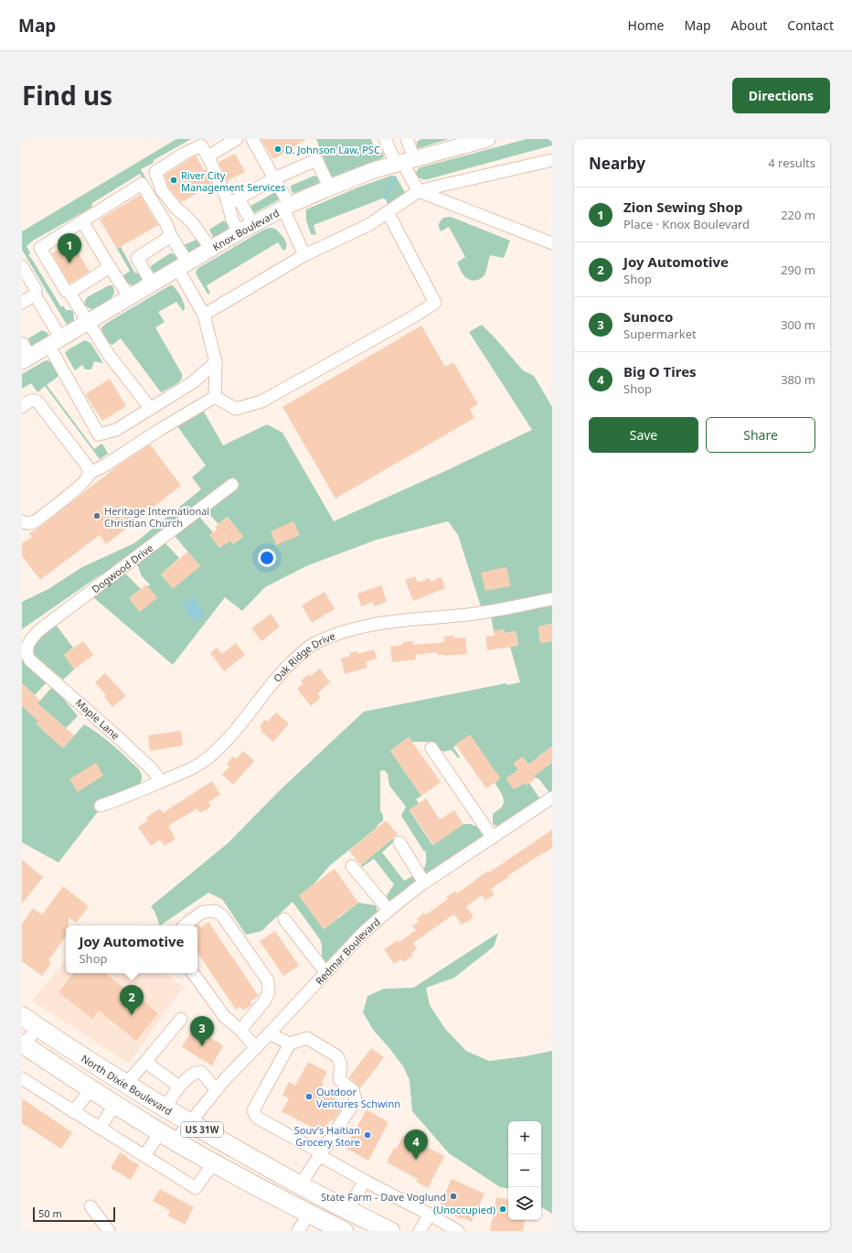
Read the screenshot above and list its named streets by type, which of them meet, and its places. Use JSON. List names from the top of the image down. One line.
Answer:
{"streets":{"highway":["North Dixie Boulevard","US 31W"],"main road":["Knox Boulevard"],"street":["Dogwood Drive","Oak Ridge Drive","Maple Lane","Redmar Boulevard"]},"crossings":[["Dogwood Drive","Maple Lane"],["Oak Ridge Drive","Maple Lane"],["Redmar Boulevard","North Dixie Boulevard"],["Redmar Boulevard","US 31W"]],"places":["D. Johnson Law, PSC","River City Management Services","Heritage International Christian Church","Outdoor Ventures Schwinn","Souv’s Haitian Grocery Store","State Farm - Dave Voglund","(Unoccupied)"],"scale_bar":"50 m","page":{"header":"Map","nav":["Home","Map","About","Contact"],"title":"Find us","buttons":["Directions",["Save","Share"]],"heading":["Nearby","4 results"],"list":[{"mark":"1","name":"Zion Sewing Shop","note":"Place · Knox Boulevard","value":"220 m"},{"mark":"2","name":"Joy Automotive","note":"Shop","value":"290 m"},{"mark":"3","name":"Sunoco","note":"Supermarket","value":"300 m"},{"mark":"4","name":"Big O Tires","note":"Shop","value":"380 m"}],"pins":["1","2","3","4"],"popup":["Joy Automotive","Shop"],"map_buttons":["+","−"],"scale":"50 m"}}
